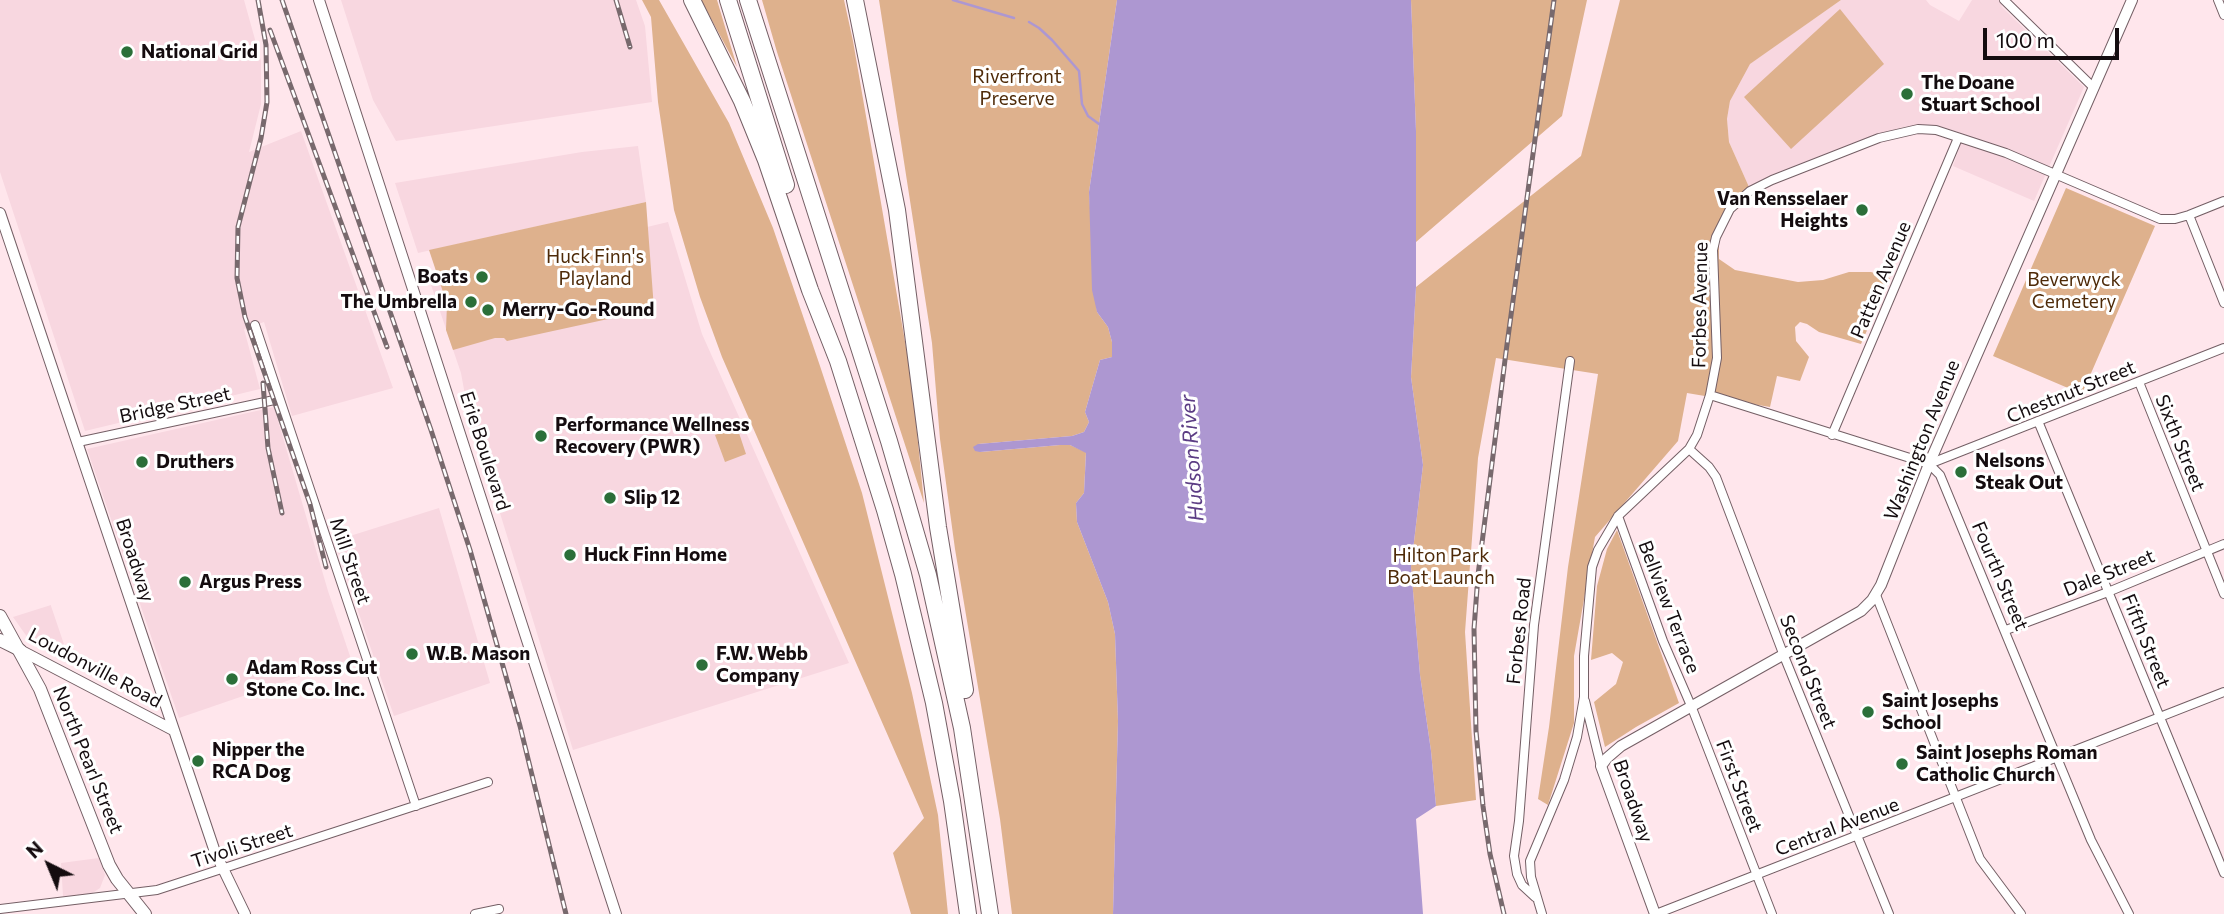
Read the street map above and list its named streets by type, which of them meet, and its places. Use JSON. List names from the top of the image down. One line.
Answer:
{"streets":{"main road":["Loudonville Road","North Pearl Street"],"street":["Patten Avenue","Forbes Avenue","Chestnut Street","Bridge Street","Washington Avenue","Sixth Street","Erie Boulevard","Broadway","Mill Street","Dale Street","Fourth Street","Bellview Terrace","Forbes Road","Fifth Street","Second Street","First Street","Central Avenue","Tivoli Street"]},"crossings":[["Patten Avenue","Forbes Avenue"],["Forbes Avenue","Washington Avenue"],["Forbes Avenue","Broadway"],["Forbes Avenue","Bellview Terrace"],["Forbes Avenue","Forbes Road"],["Forbes Avenue","Second Street"],["Chestnut Street","Washington Avenue"],["Chestnut Street","Sixth Street"],["Chestnut Street","Fourth Street"],["Chestnut Street","Fifth Street"],["Bridge Street","Broadway"],["Bridge Street","Mill Street"],["Washington Avenue","Broadway"],["Washington Avenue","Fourth Street"],["Washington Avenue","Bellview Terrace"],["Washington Avenue","Second Street"],["Washington Avenue","First Street"],["Sixth Street","Dale Street"],["Broadway","Loudonville Road"],["Broadway","Central Avenue"],["Broadway","Tivoli Street"],["Mill Street","Tivoli Street"],["Dale Street","Fourth Street"],["Dale Street","Fifth Street"],["Fourth Street","Central Avenue"],["Bellview Terrace","First Street"],["Fifth Street","Central Avenue"],["Loudonville Road","North Pearl Street"],["Second Street","Central Avenue"],["North Pearl Street","Tivoli Street"],["First Street","Central Avenue"]],"water":["Hudson River"],"parks":["Riverfront Preserve","Huck Finn's Playland","Beverwyck Cemetery","Hilton Park Boat Launch"],"places":["National Grid","The Doane Stuart School","Van Rensselaer Heights","Boats","The Umbrella","Merry-Go-Round","Performance Wellness Recovery (PWR)","Druthers","Nelsons Steak Out","Slip 12","Huck Finn Home","Argus Press","W.B. Mason","F.W. Webb Company","Adam Ross Cut Stone Co. Inc.","Saint Josephs School","Nipper the RCA Dog","Saint Josephs Roman Catholic Church"],"scale_bar":"100 m","north":"top left"}
